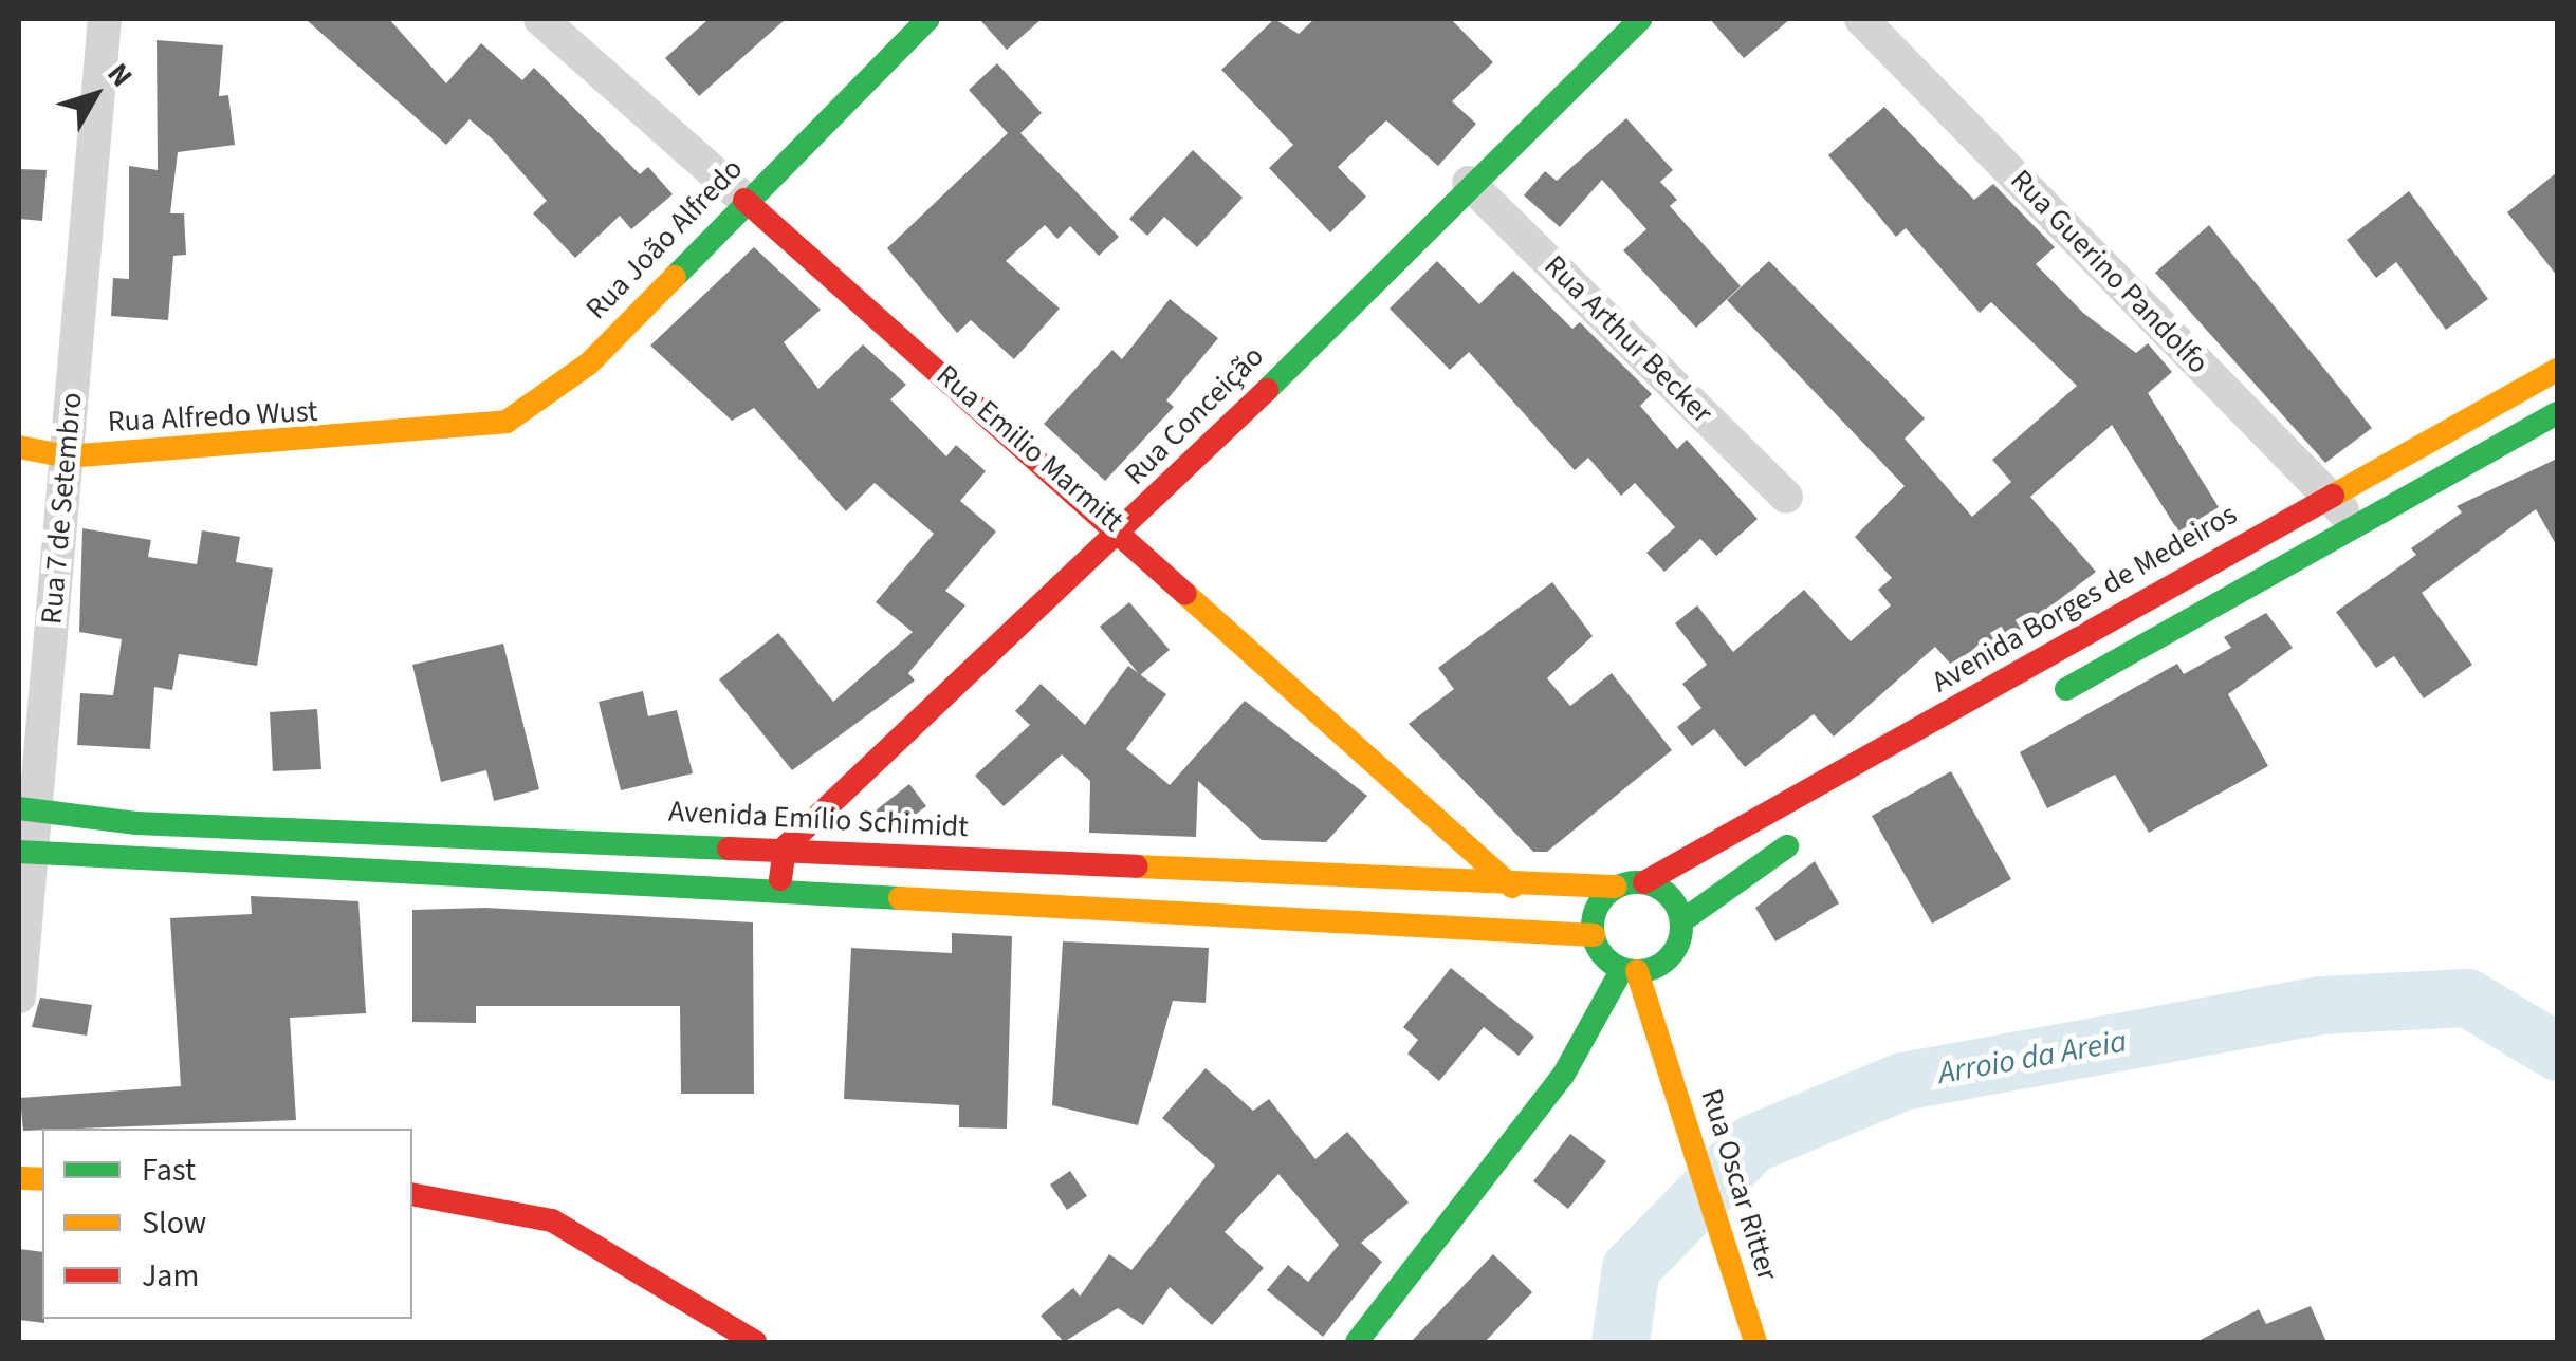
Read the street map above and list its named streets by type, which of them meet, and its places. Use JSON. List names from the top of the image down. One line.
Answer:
{"streets":{"main road":["Rua João Alfredo","Rua Conceição","Rua Alfredo Wust","Rua Emilio Marmitt","Avenida Borges de Medeiros","Avenida Emílio Schimidt","Rua Oscar Ritter"],"street":["Rua Guerino Pandolfo","Rua Arthur Becker","Rua 7 de Setembro"]},"crossings":[["Rua João Alfredo","Rua Alfredo Wust"],["Rua João Alfredo","Rua Emilio Marmitt"],["Rua Guerino Pandolfo","Avenida Borges de Medeiros"],["Rua Arthur Becker","Rua Conceição"],["Rua Conceição","Rua Emilio Marmitt"],["Rua Conceição","Avenida Emílio Schimidt"],["Rua Alfredo Wust","Rua 7 de Setembro"],["Rua Emilio Marmitt","Avenida Emílio Schimidt"],["Rua 7 de Setembro","Avenida Emílio Schimidt"],["Avenida Borges de Medeiros","Avenida Emílio Schimidt"],["Avenida Borges de Medeiros","Rua Oscar Ritter"],["Avenida Emílio Schimidt","Rua Oscar Ritter"]],"water":["Arroio da Areia"],"legend":["Fast","Slow","Jam"],"north":"top right"}
